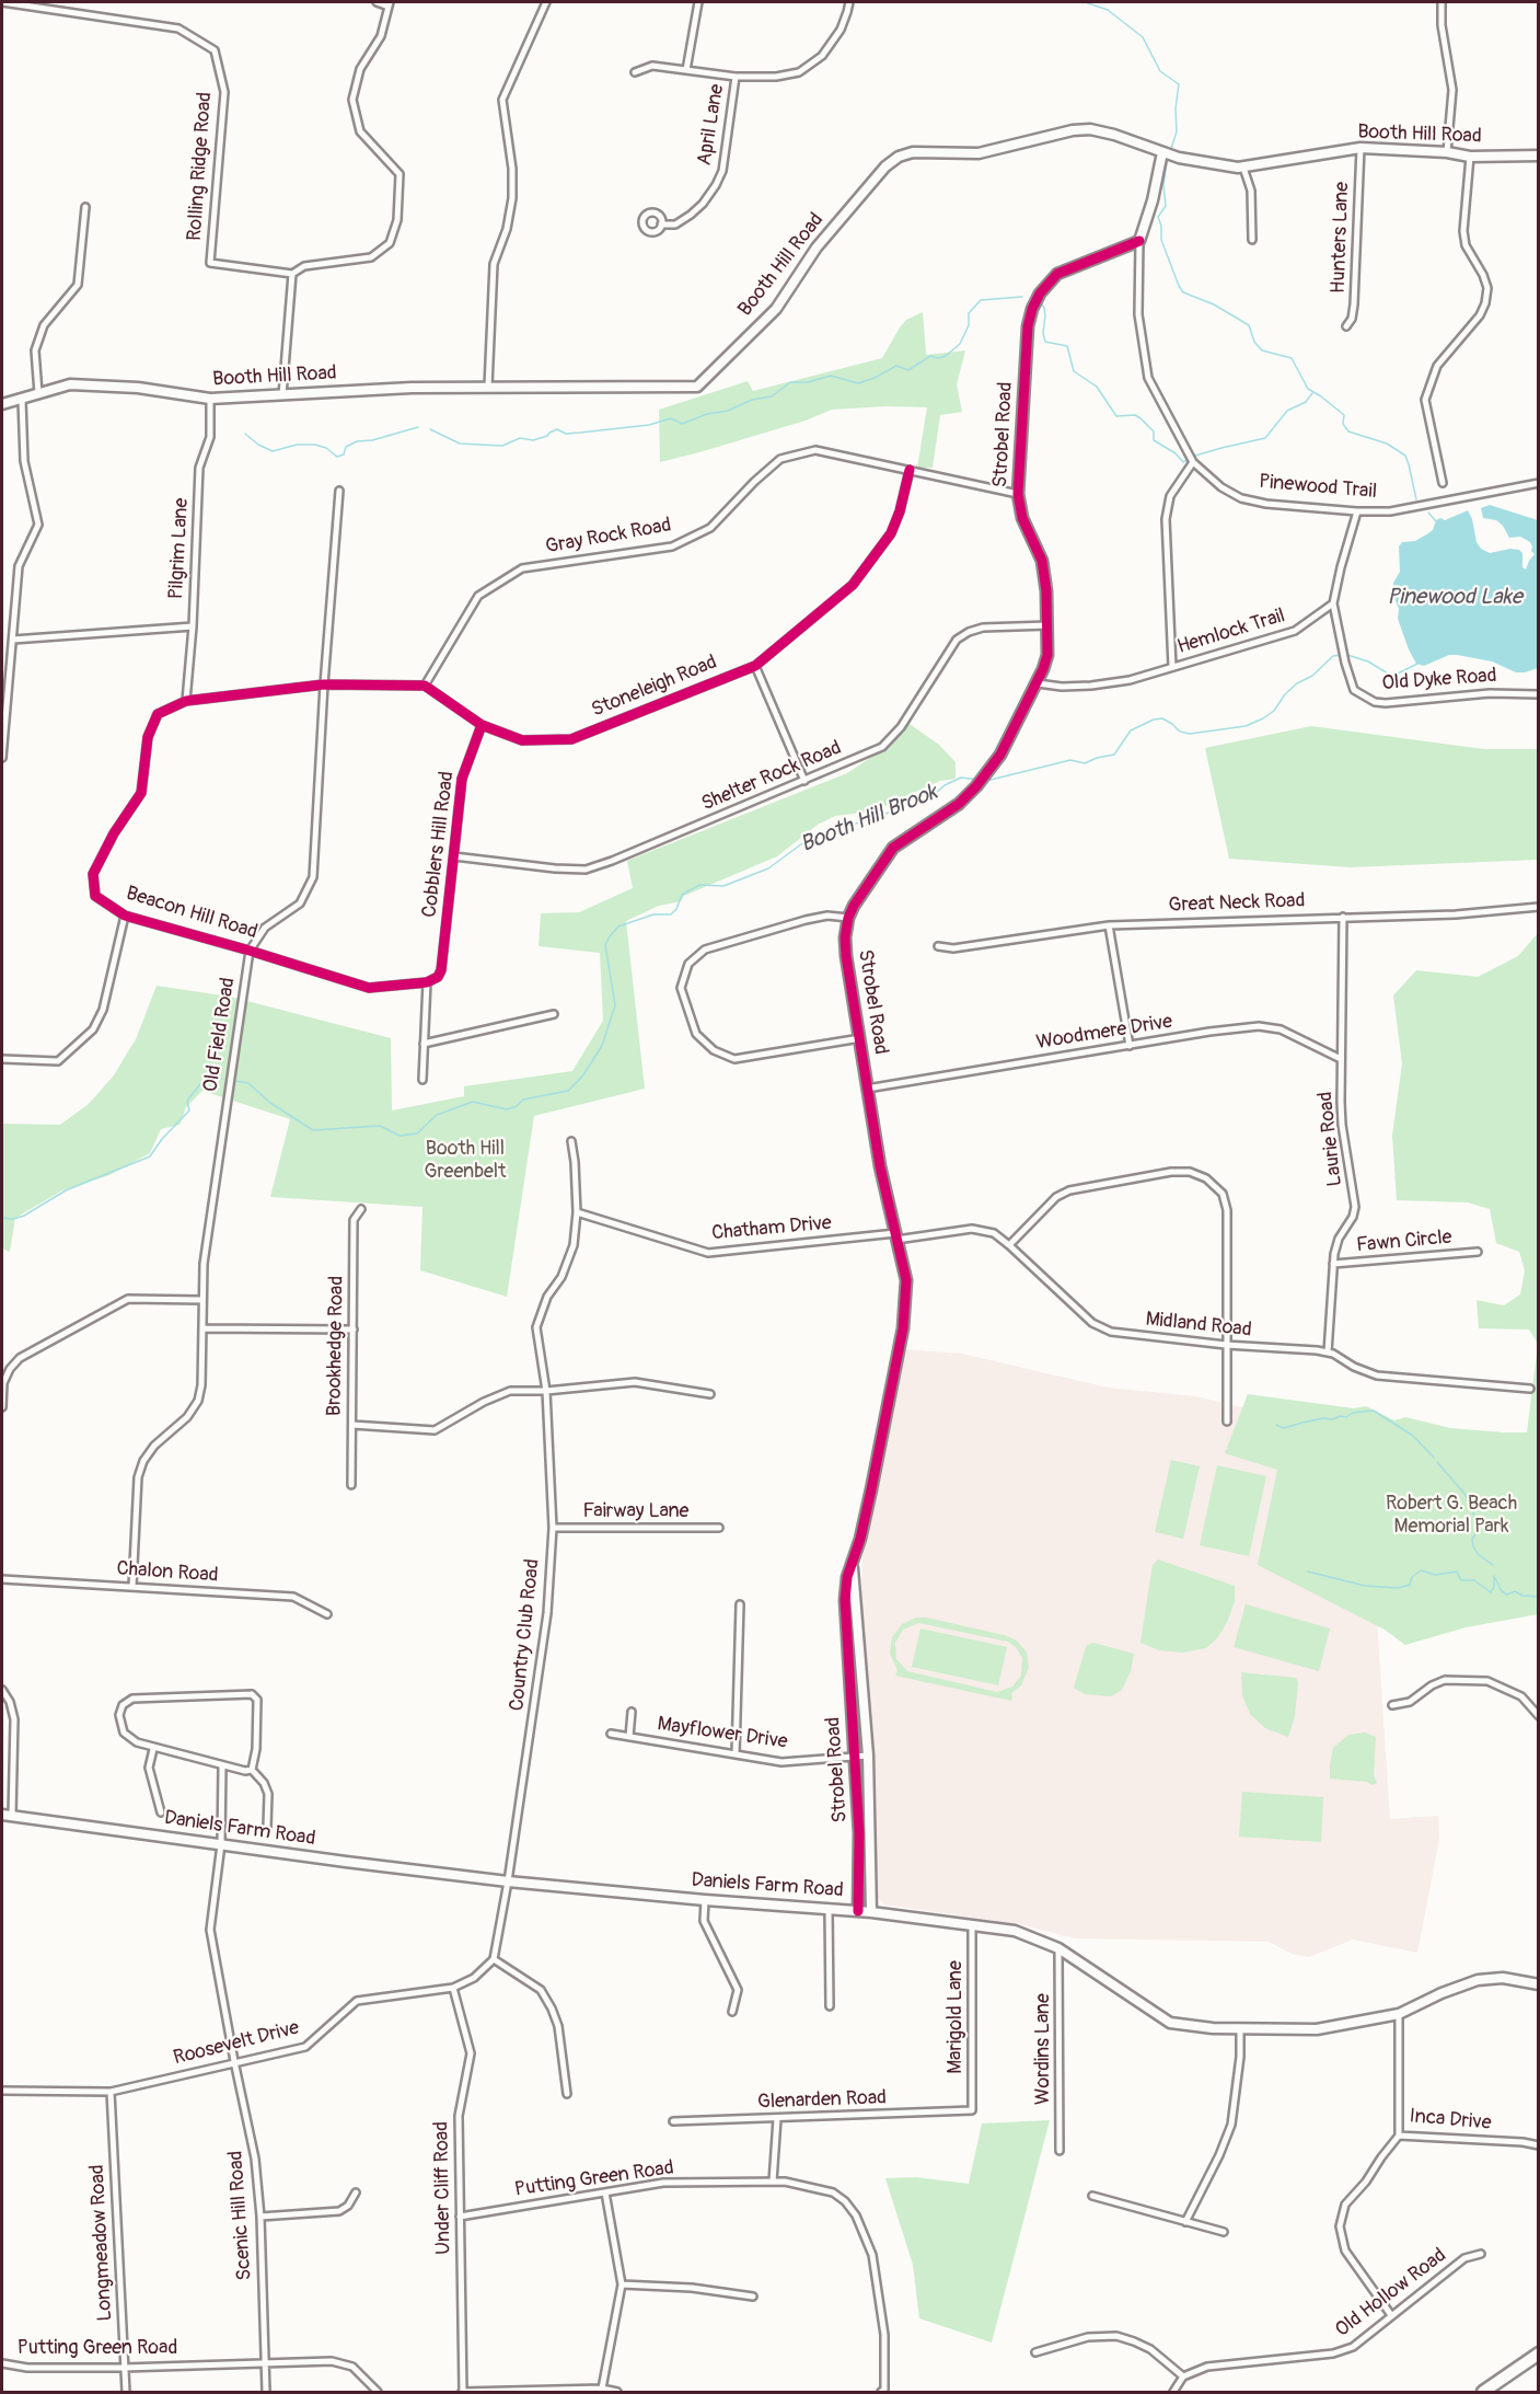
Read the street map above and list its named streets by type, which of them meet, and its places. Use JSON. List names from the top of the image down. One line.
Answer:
{"streets":{"street":["April Lane","Booth Hill Road","Rolling Ridge Road","Hunters Lane","Strobel Road","Pinewood Trail","Gray Rock Road","Pilgrim Lane","Hemlock Trail","Old Dyke Road","Stoneleigh Road","Shelter Rock Road","Cobblers Hill Road","Great Neck Road","Beacon Hill Road","Woodmere Drive","Old Field Road","Laurie Road","Chatham Drive","Fawn Circle","Midland Road","Brookhedge Road","Fairway Lane","Chalon Road","Country Club Road","Mayflower Drive","Daniels Farm Road","Marigold Lane","Roosevelt Drive","Wordins Lane","Glenarden Road","Inca Drive","Putting Green Road","Under Cliff Road","Scenic Hill Road","Longmeadow Road","Old Hollow Road"]},"crossings":[["Booth Hill Road","Hunters Lane"],["Booth Hill Road","Pinewood Trail"],["Booth Hill Road","Pilgrim Lane"],["Strobel Road","Pinewood Trail"],["Strobel Road","Gray Rock Road"],["Strobel Road","Hemlock Trail"],["Strobel Road","Shelter Rock Road"],["Strobel Road","Woodmere Drive"],["Strobel Road","Chatham Drive"],["Strobel Road","Midland Road"],["Strobel Road","Mayflower Drive"],["Strobel Road","Daniels Farm Road"],["Gray Rock Road","Stoneleigh Road"],["Pilgrim Lane","Beacon Hill Road"],["Hemlock Trail","Old Dyke Road"],["Stoneleigh Road","Cobblers Hill Road"],["Shelter Rock Road","Cobblers Hill Road"],["Cobblers Hill Road","Beacon Hill Road"],["Great Neck Road","Laurie Road"],["Beacon Hill Road","Old Field Road"],["Woodmere Drive","Laurie Road"],["Old Field Road","Chalon Road"],["Laurie Road","Fawn Circle"],["Laurie Road","Midland Road"],["Chatham Drive","Midland Road"],["Chatham Drive","Country Club Road"],["Fairway Lane","Country Club Road"],["Country Club Road","Daniels Farm Road"],["Daniels Farm Road","Marigold Lane"],["Daniels Farm Road","Wordins Lane"],["Daniels Farm Road","Inca Drive"],["Daniels Farm Road","Scenic Hill Road"],["Marigold Lane","Glenarden Road"],["Roosevelt Drive","Under Cliff Road"],["Roosevelt Drive","Scenic Hill Road"],["Roosevelt Drive","Longmeadow Road"],["Putting Green Road","Under Cliff Road"],["Putting Green Road","Scenic Hill Road"],["Putting Green Road","Longmeadow Road"]],"water":["Pinewood Lake","Booth Hill Brook"],"parks":["Booth Hill Greenbelt","Robert G. Beach Memorial Park"]}
